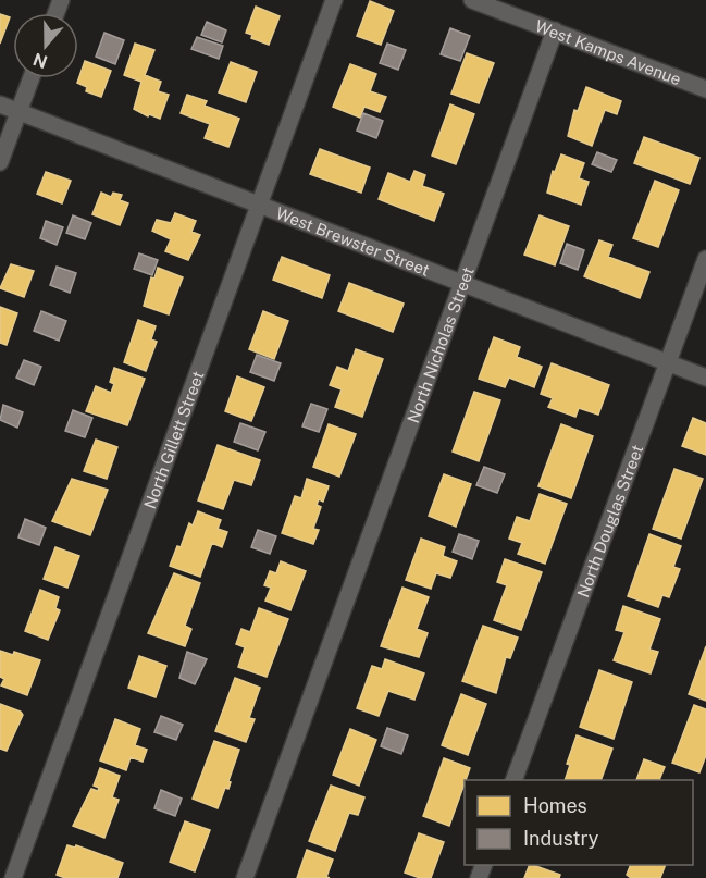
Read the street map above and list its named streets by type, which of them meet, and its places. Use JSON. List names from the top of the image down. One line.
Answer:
{"streets":{"street":["West Kamps Avenue","West Brewster Street","North Nicholas Street","North Gillett Street","North Douglas Street"]},"crossings":[["West Kamps Avenue","North Nicholas Street"],["West Brewster Street","North Nicholas Street"],["West Brewster Street","North Gillett Street"],["West Brewster Street","North Douglas Street"]],"legend":["Homes","Industry"],"north":"bottom"}
